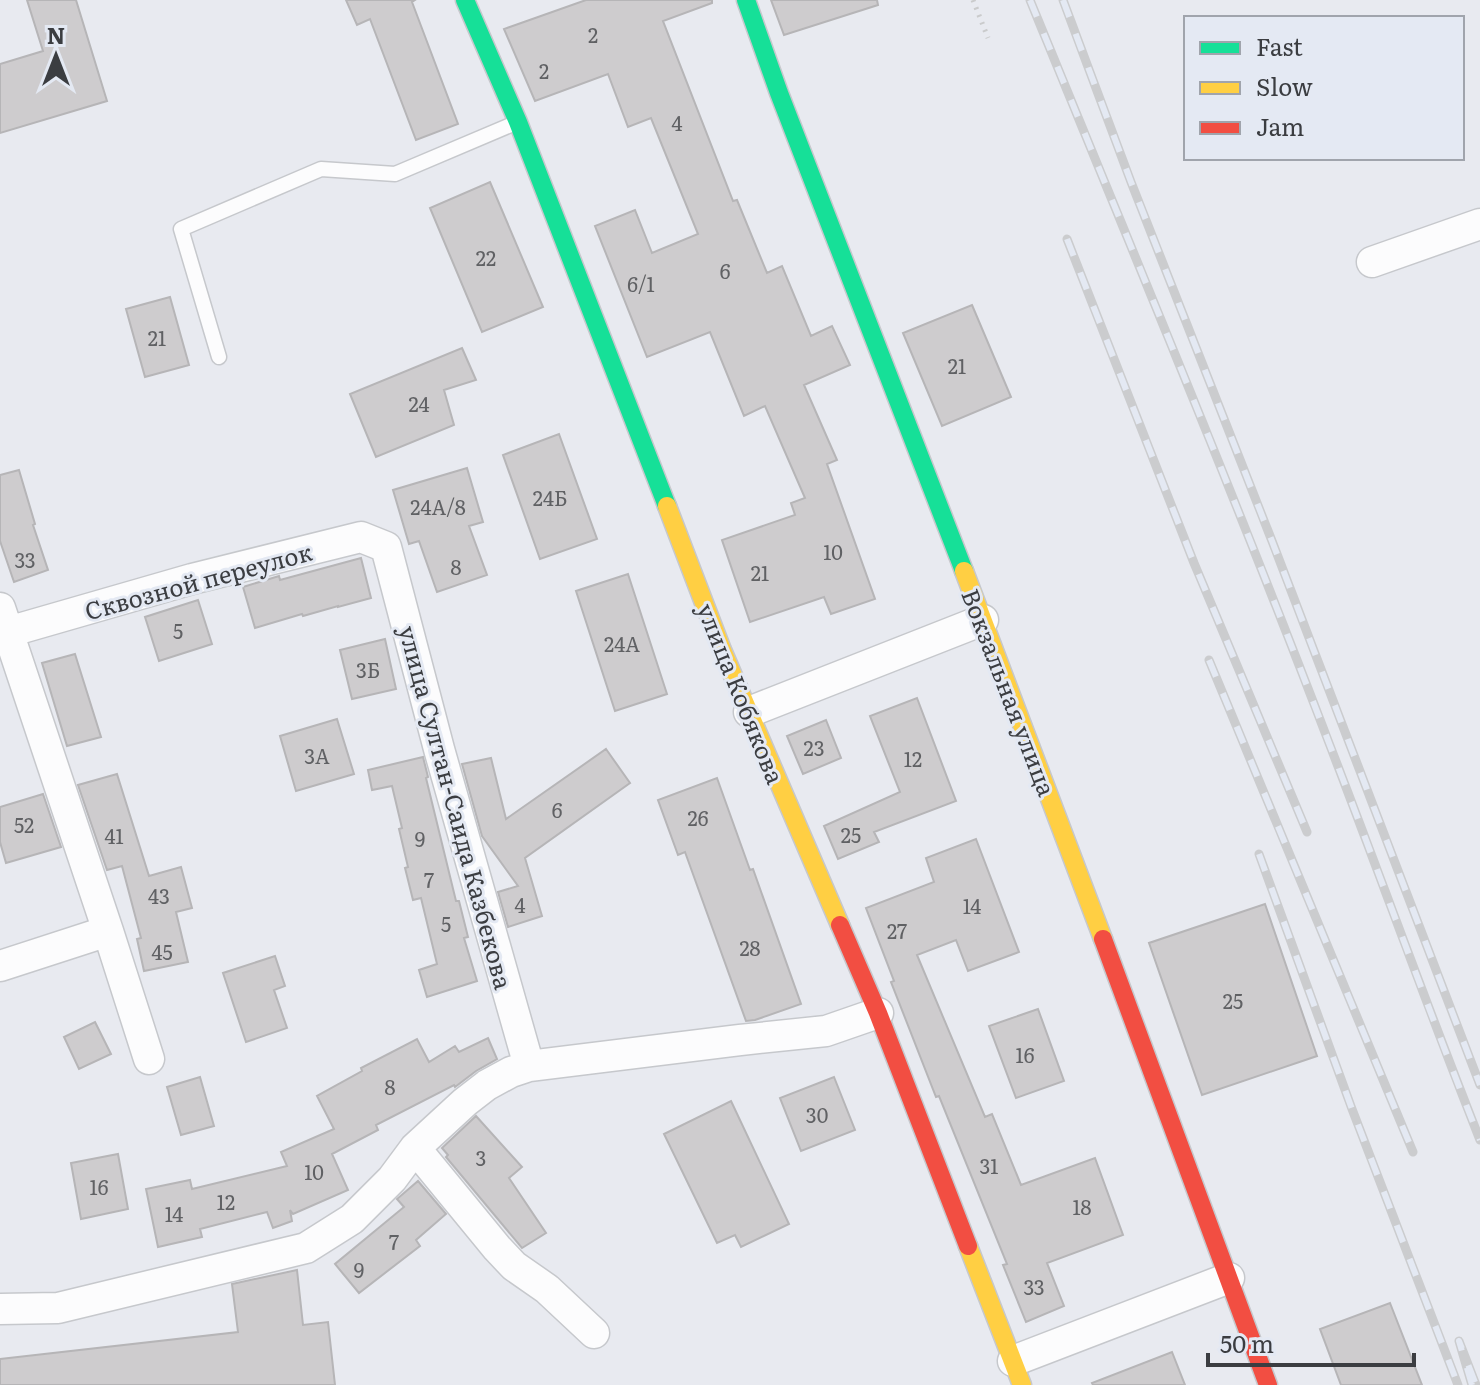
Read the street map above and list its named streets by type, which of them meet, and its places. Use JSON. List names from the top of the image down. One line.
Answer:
{"streets":{"street":["Сквозной переулок","Вокзальная улица","улица Кобякова","улица Султан-Саида Казбекова"]},"crossings":[["Сквозной переулок","улица Султан-Саида Казбекова"]],"house_numbers":["2","2","4","22","6","6/1","21","21","24","24Б","24А/8","10","33","8","21","5","24А","3Б","23","3А","12","6","26","52","25","41","9","7","43","4","14","5","27","28","45","25","16","8","30","3","31","10","16","12","18","14","7","9","33"],"legend":["Fast","Slow","Jam"],"scale_bar":"50 m","north":"top"}
